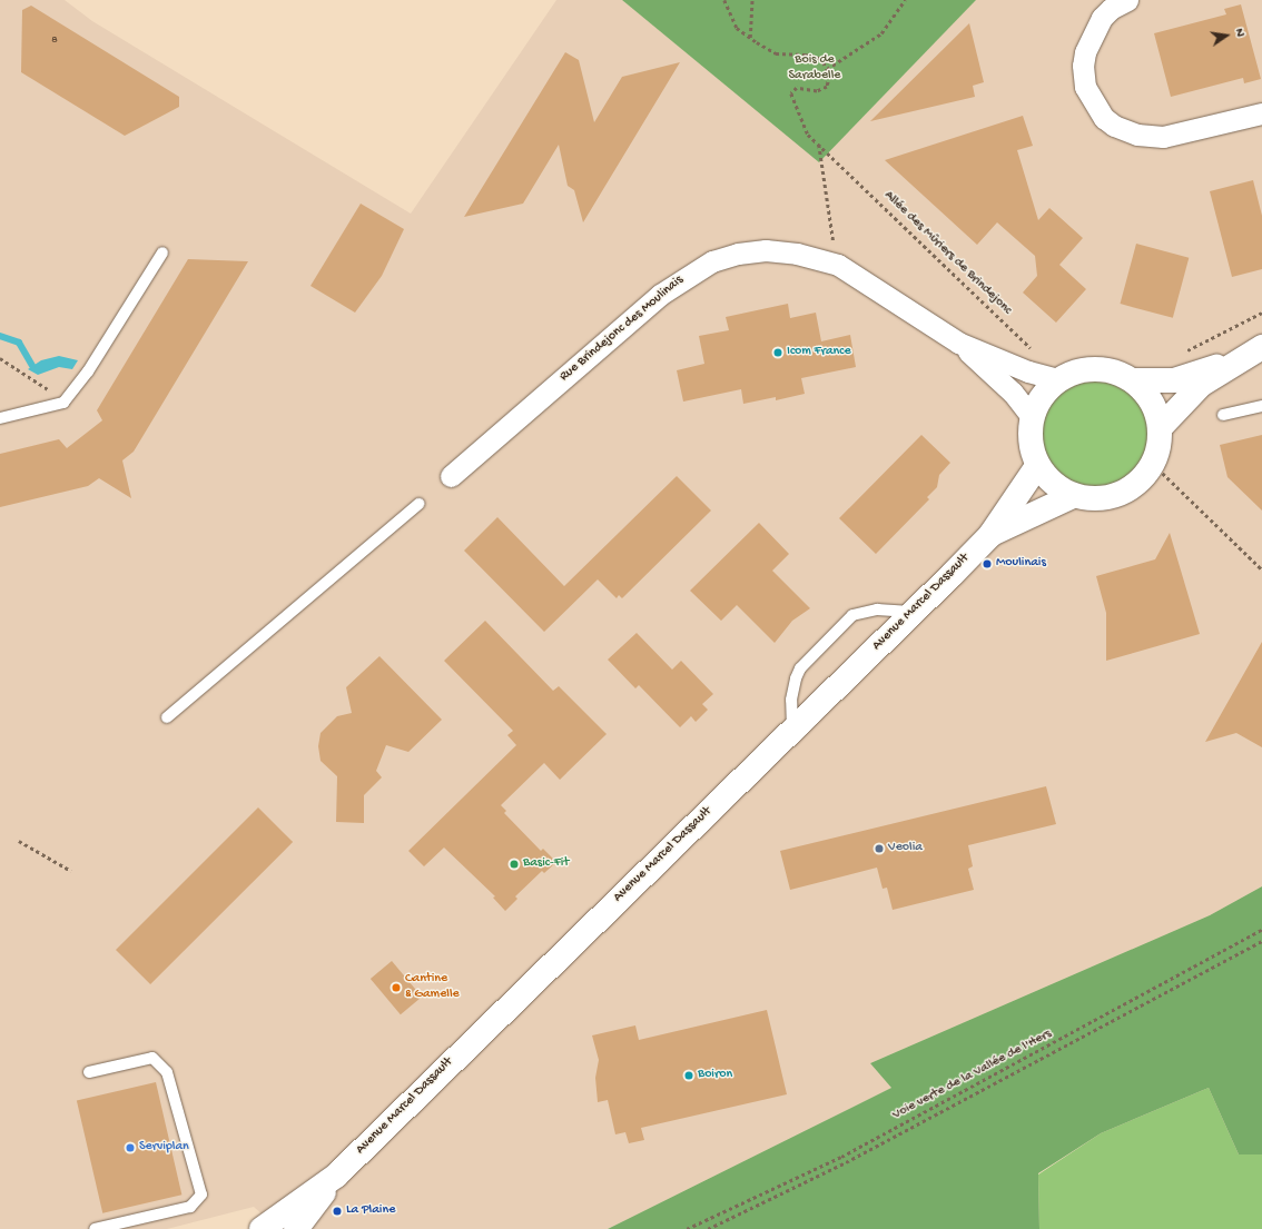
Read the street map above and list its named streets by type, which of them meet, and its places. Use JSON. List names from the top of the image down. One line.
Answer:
{"streets":{"street":["Rue Brindejonc des Moulinais","Avenue Marcel Dassault"],"path":["Allée des Mûriers de Brindejonc","Voie verte de la Vallée de l'Hers"]},"crossings":[["Rue Brindejonc des Moulinais","Avenue Marcel Dassault"]],"parks":["Bois de Sarabelle"],"places":["Icom France","Moulinais","Veolia","Basic-Fit","Cantine & Gamelle","Boiron","Serviplan","La Plaine"],"house_numbers":["8"],"north":"right"}
